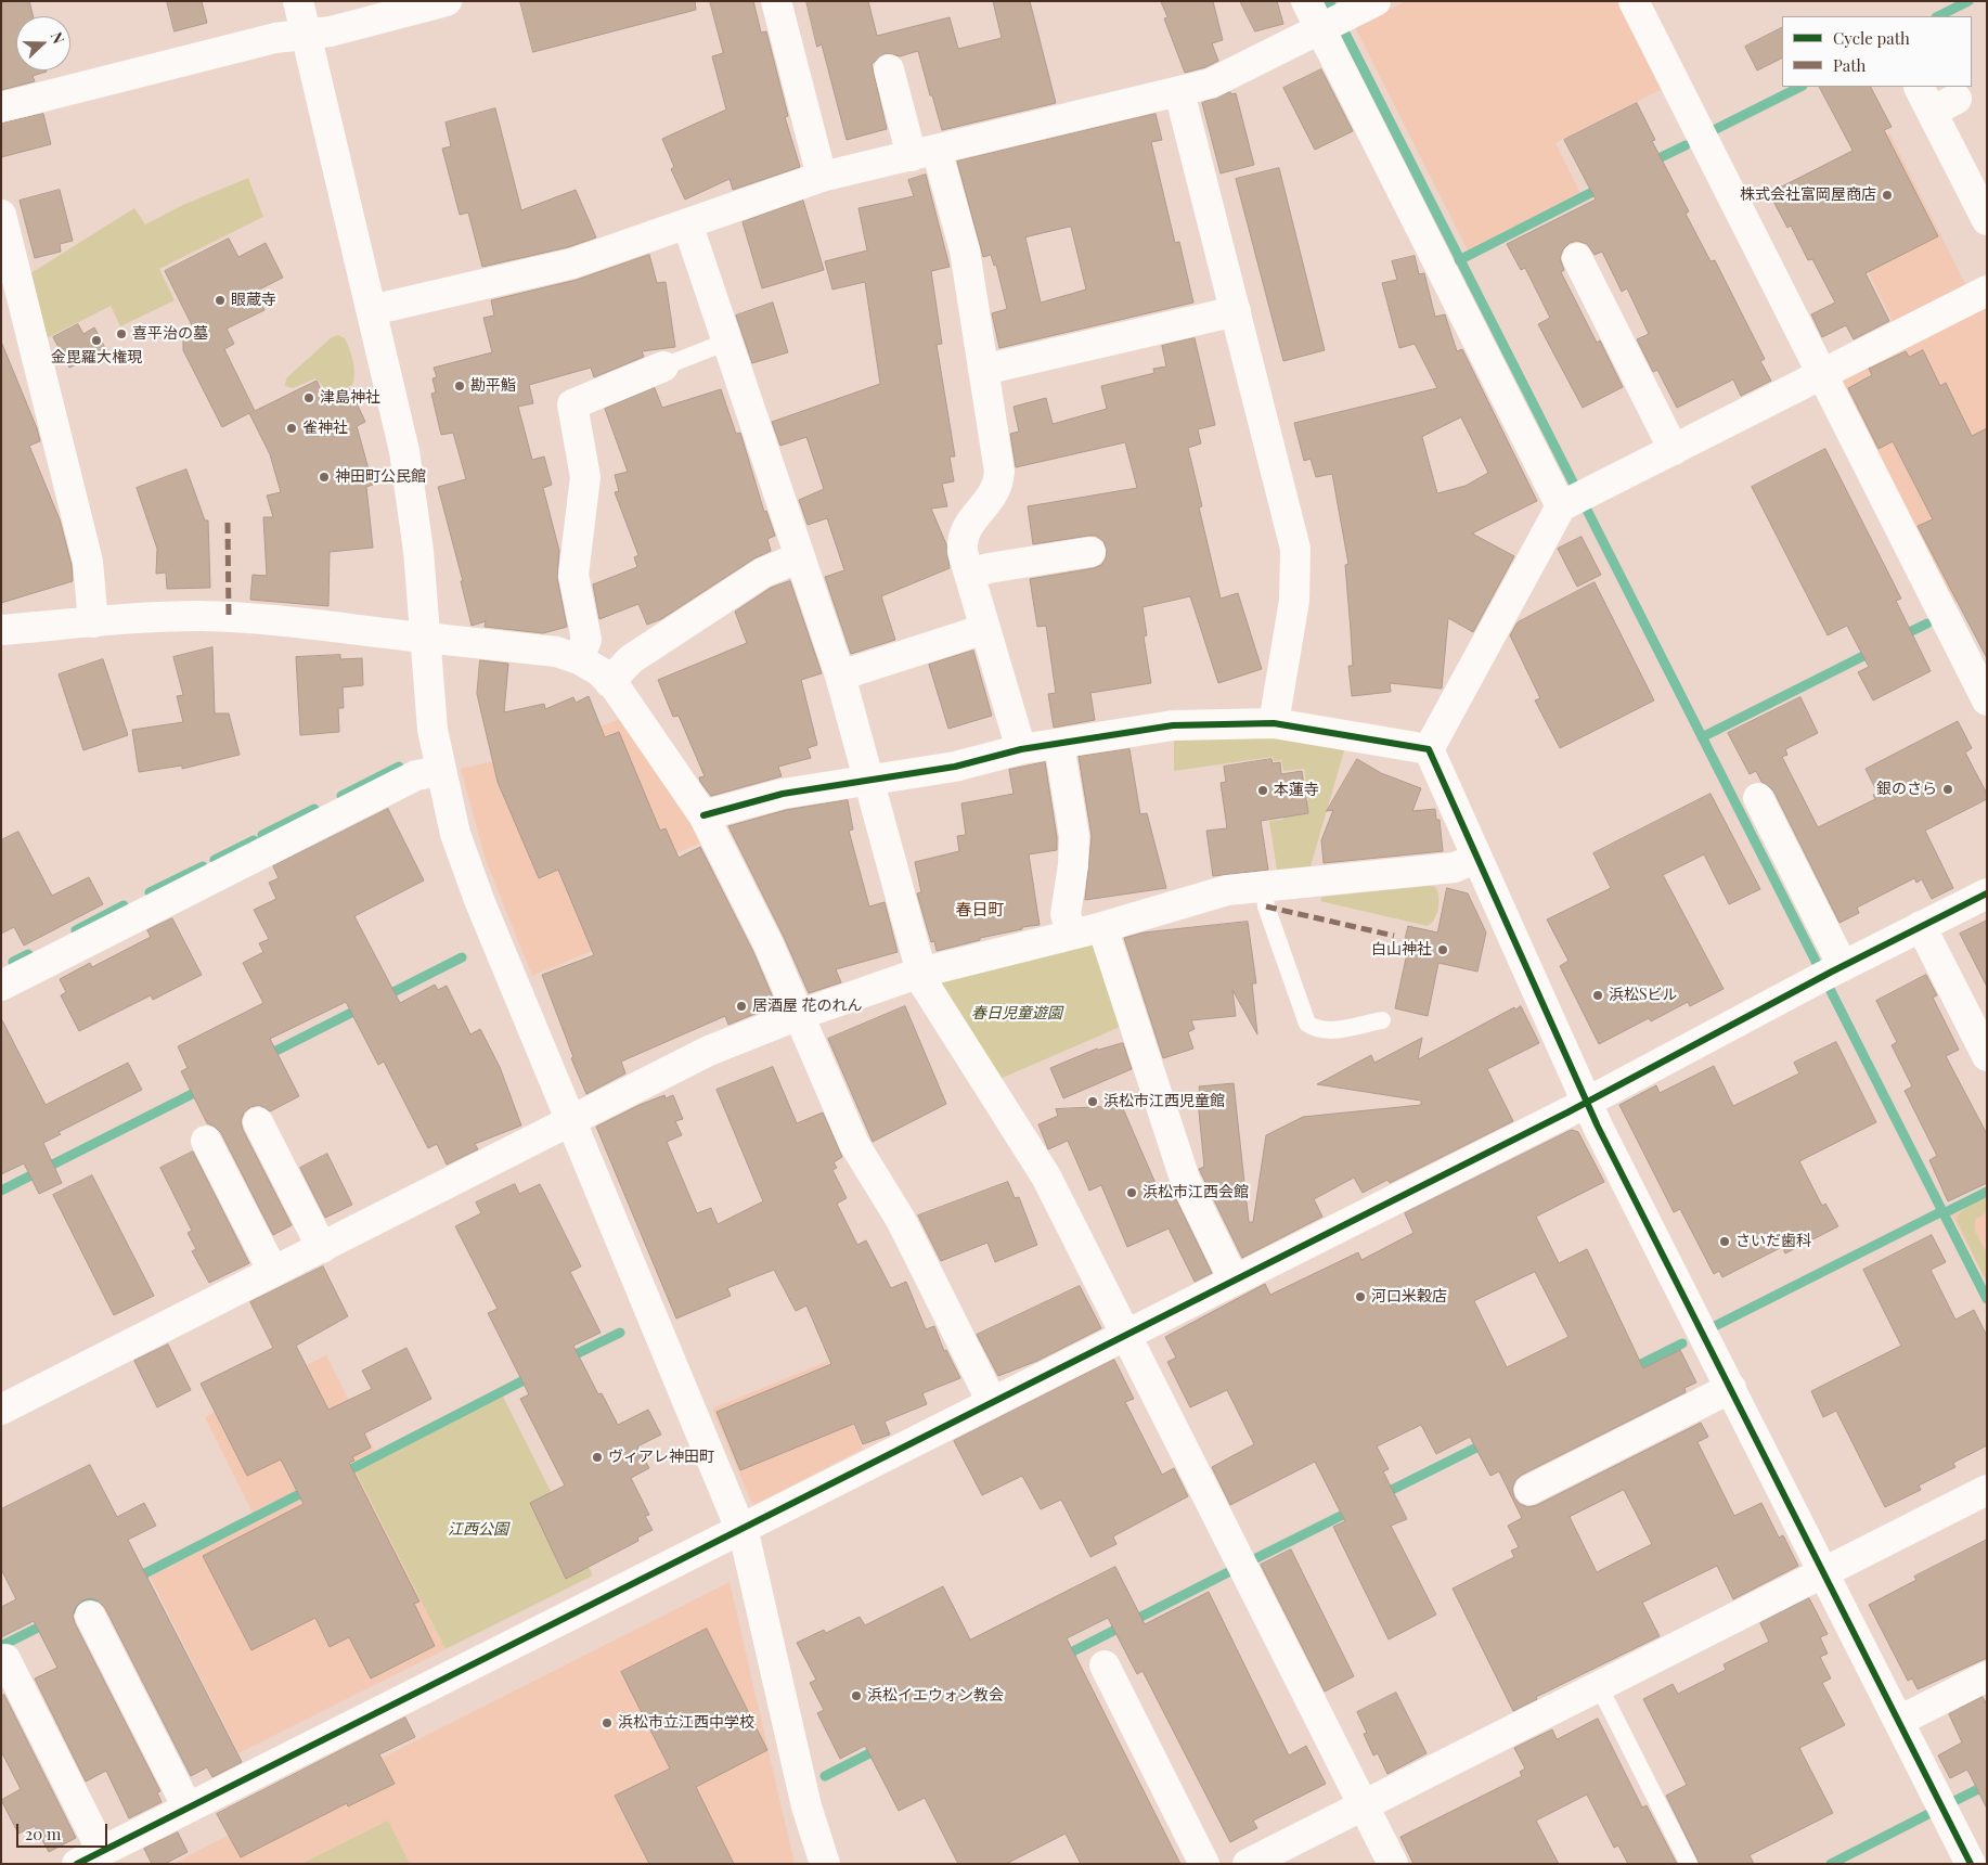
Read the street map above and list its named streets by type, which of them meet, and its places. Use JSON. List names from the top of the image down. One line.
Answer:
{"districts":["春日町"],"parks":["春日児童遊園","江西公園"],"places":["株式会社富岡屋商店","眼蔵寺","喜平治の墓","金毘羅大権現","勘平鮨","津島神社","雀神社","神田町公民館","銀のさら","本蓮寺","白山神社","浜松Sビル","居酒屋 花のれん","浜松市江西児童館","浜松市江西会館","さいだ歯科","河口米穀店","ヴィアレ神田町","浜松イエウォン教会","浜松市立江西中学校"],"legend":["Cycle path","Path"],"scale_bar":"20 m","north":"right"}
